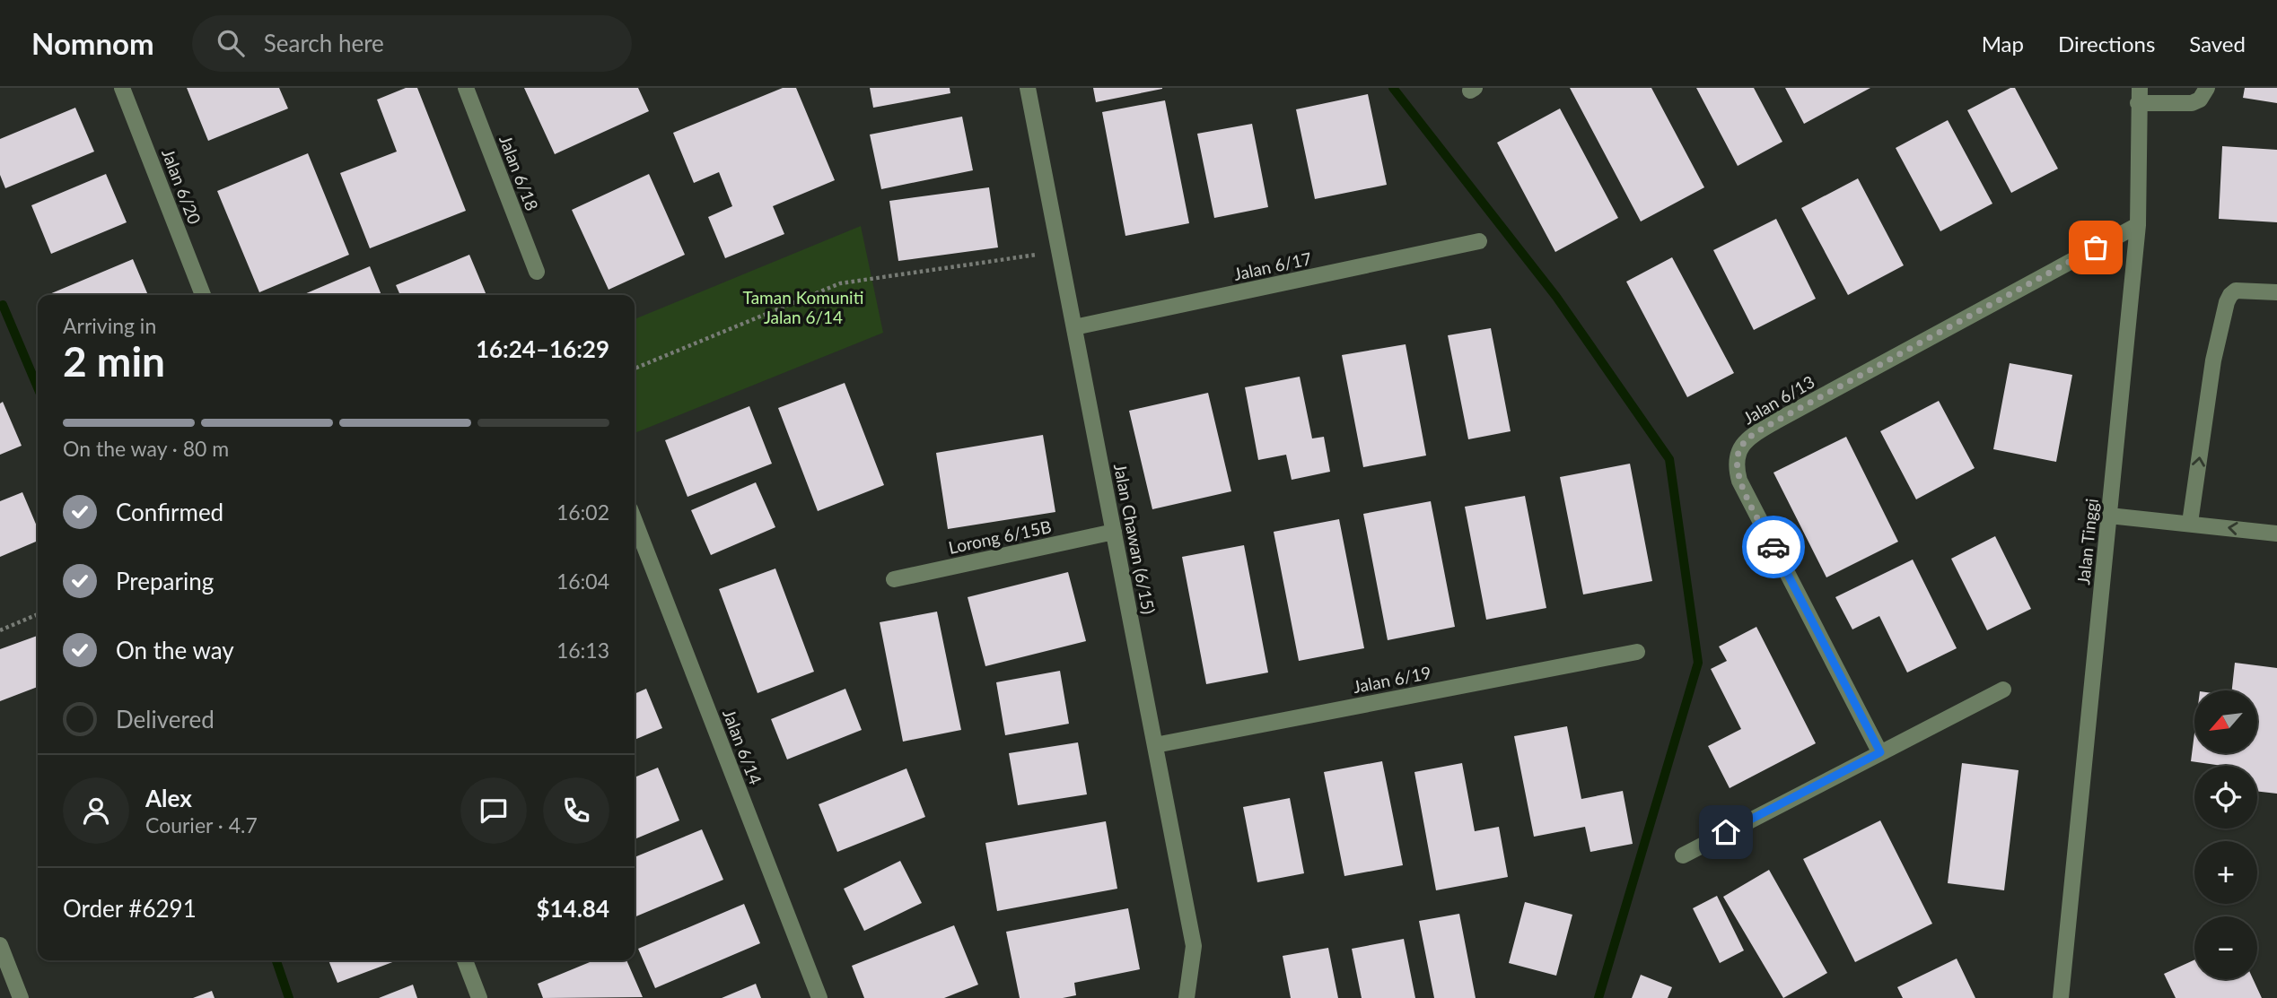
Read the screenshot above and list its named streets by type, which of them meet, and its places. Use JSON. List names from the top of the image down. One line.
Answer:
{"streets":{"street":["Jalan 6/18","Jalan 6/20","Jalan 6/17","Jalan 6/13","Lorong 6/15B","Jalan Chawan (6/15)","Jalan Tinggi","Jalan 6/19","Jalan 6/14"]},"crossings":[["Jalan 6/17","Jalan Chawan (6/15)"],["Jalan 6/13","Jalan Tinggi"],["Lorong 6/15B","Jalan Chawan (6/15)"],["Jalan Chawan (6/15)","Jalan 6/19"]],"parks":["Taman Komuniti Jalan 6/14"],"north":"bottom left","page":{"header":"Nomnom","search":"Search here","nav":["Map","Directions","Saved"],"heading":["2 min","Arriving in","16:24–16:29"],"panel":["Alex","Courier · 4.7","Order #6291","$14.84"],"bar":"On the way · 80 m","list":[["Confirmed","16:02"],["Preparing","16:04"],["On the way","16:13"],"Delivered"],"map_buttons":["+","−"]}}
